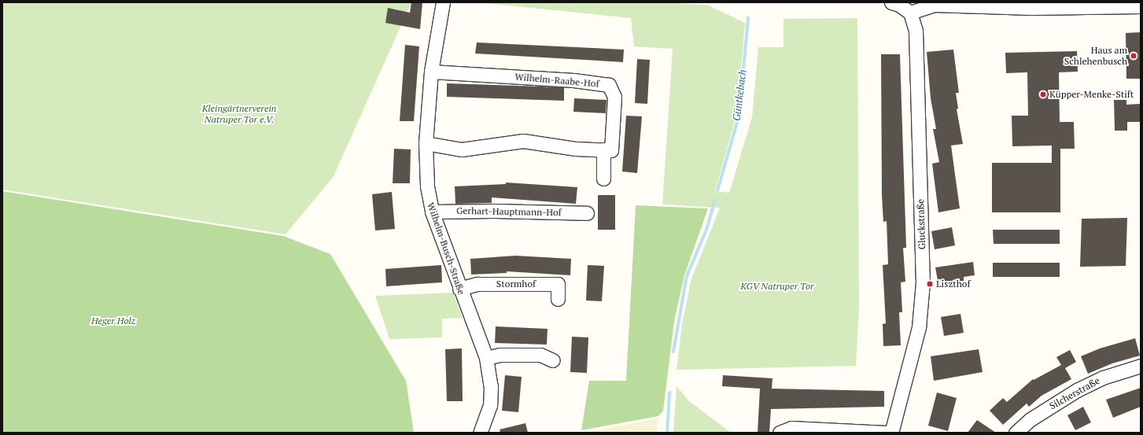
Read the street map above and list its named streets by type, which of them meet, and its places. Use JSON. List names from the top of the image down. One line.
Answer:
{"streets":{"street":["Wilhelm-Raabe-Hof","Gerhart-Hauptmann-Hof","Gluckstraße","Wilhelm-Busch-Straße","Stormhof","Silcherstraße"]},"crossings":[["Wilhelm-Raabe-Hof","Wilhelm-Busch-Straße"],["Gerhart-Hauptmann-Hof","Wilhelm-Busch-Straße"],["Wilhelm-Busch-Straße","Stormhof"]],"water":["Güntkebach"],"parks":["Kleingärtnerverein Natruper Tor e.V.","KGV Natruper Tor","Heger Holz"],"places":["Haus am Schlehenbusch","Küpper-Menke-Stift","Liszthof"]}
